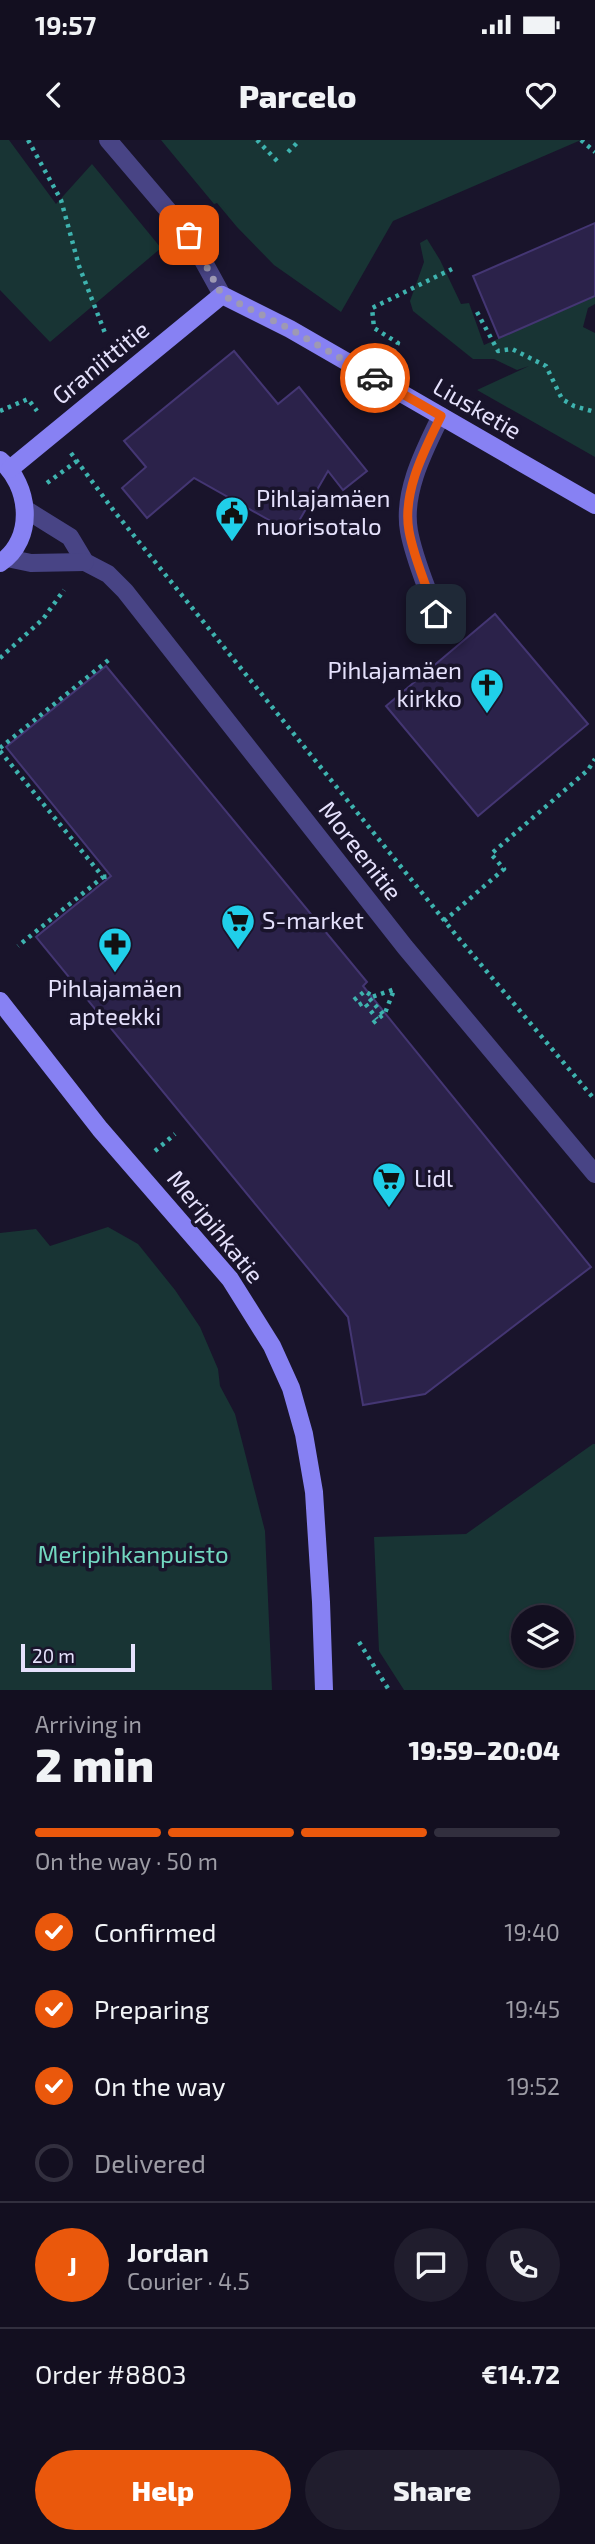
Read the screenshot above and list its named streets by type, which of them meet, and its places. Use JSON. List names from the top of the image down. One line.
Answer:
{"streets":{"main road":["Graniittitie","Liusketie","Meripihkatie"],"street":["Moreenitie"]},"crossings":[["Graniittitie","Liusketie"]],"parks":["Meripihkanpuisto"],"places":{"public building":["Pihlajamäen nuorisotalo"],"church":["Pihlajamäen kirkko"],"supermarket":["S-market","Lidl"],"pharmacy":["Pihlajamäen apteekki"]},"scale_bar":"20 m","page":{"status":"19:57","header":"Parcelo","scale":"20 m","heading":["2 min","Arriving in","19:59–20:04"],"panel":["Jordan","Courier · 4.5","Order #8803","€14.72"],"bar":"On the way · 50 m","list":[["Confirmed","19:40"],["Preparing","19:45"],["On the way","19:52"],"Delivered"],"round":"J","buttons":["Help","Share"]}}
